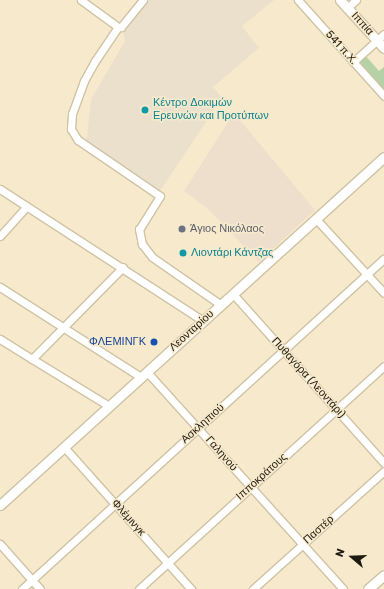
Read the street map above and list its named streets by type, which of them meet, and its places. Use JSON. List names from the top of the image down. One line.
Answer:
{"streets":{"street":["Ιππία","541 π.Χ.","Λεονταρίου","Πυθαγόρα (Λεοντάρι)","Ασκληπιού","Γαληνού","Ιπποκράτους","Φλέμινγκ","Παστέρ"]},"crossings":[["Λεονταρίου","Πυθαγόρα (Λεοντάρι)"],["Λεονταρίου","Γαληνού"],["Λεονταρίου","Φλέμινγκ"],["Πυθαγόρα (Λεοντάρι)","Ασκληπιού"],["Πυθαγόρα (Λεοντάρι)","Ιπποκράτους"],["Ασκληπιού","Γαληνού"],["Ασκληπιού","Φλέμινγκ"],["Γαληνού","Ιπποκράτους"],["Γαληνού","Παστέρ"],["Ιπποκράτους","Φλέμινγκ"]],"places":["Κέντρο Δοκιμών Ερευνών και Προτύπων","Άγιος Νικόλαος","Λιοντάρι Κάντζας","ΦΛΕΜΙΝΓΚ"],"north":"left"}
